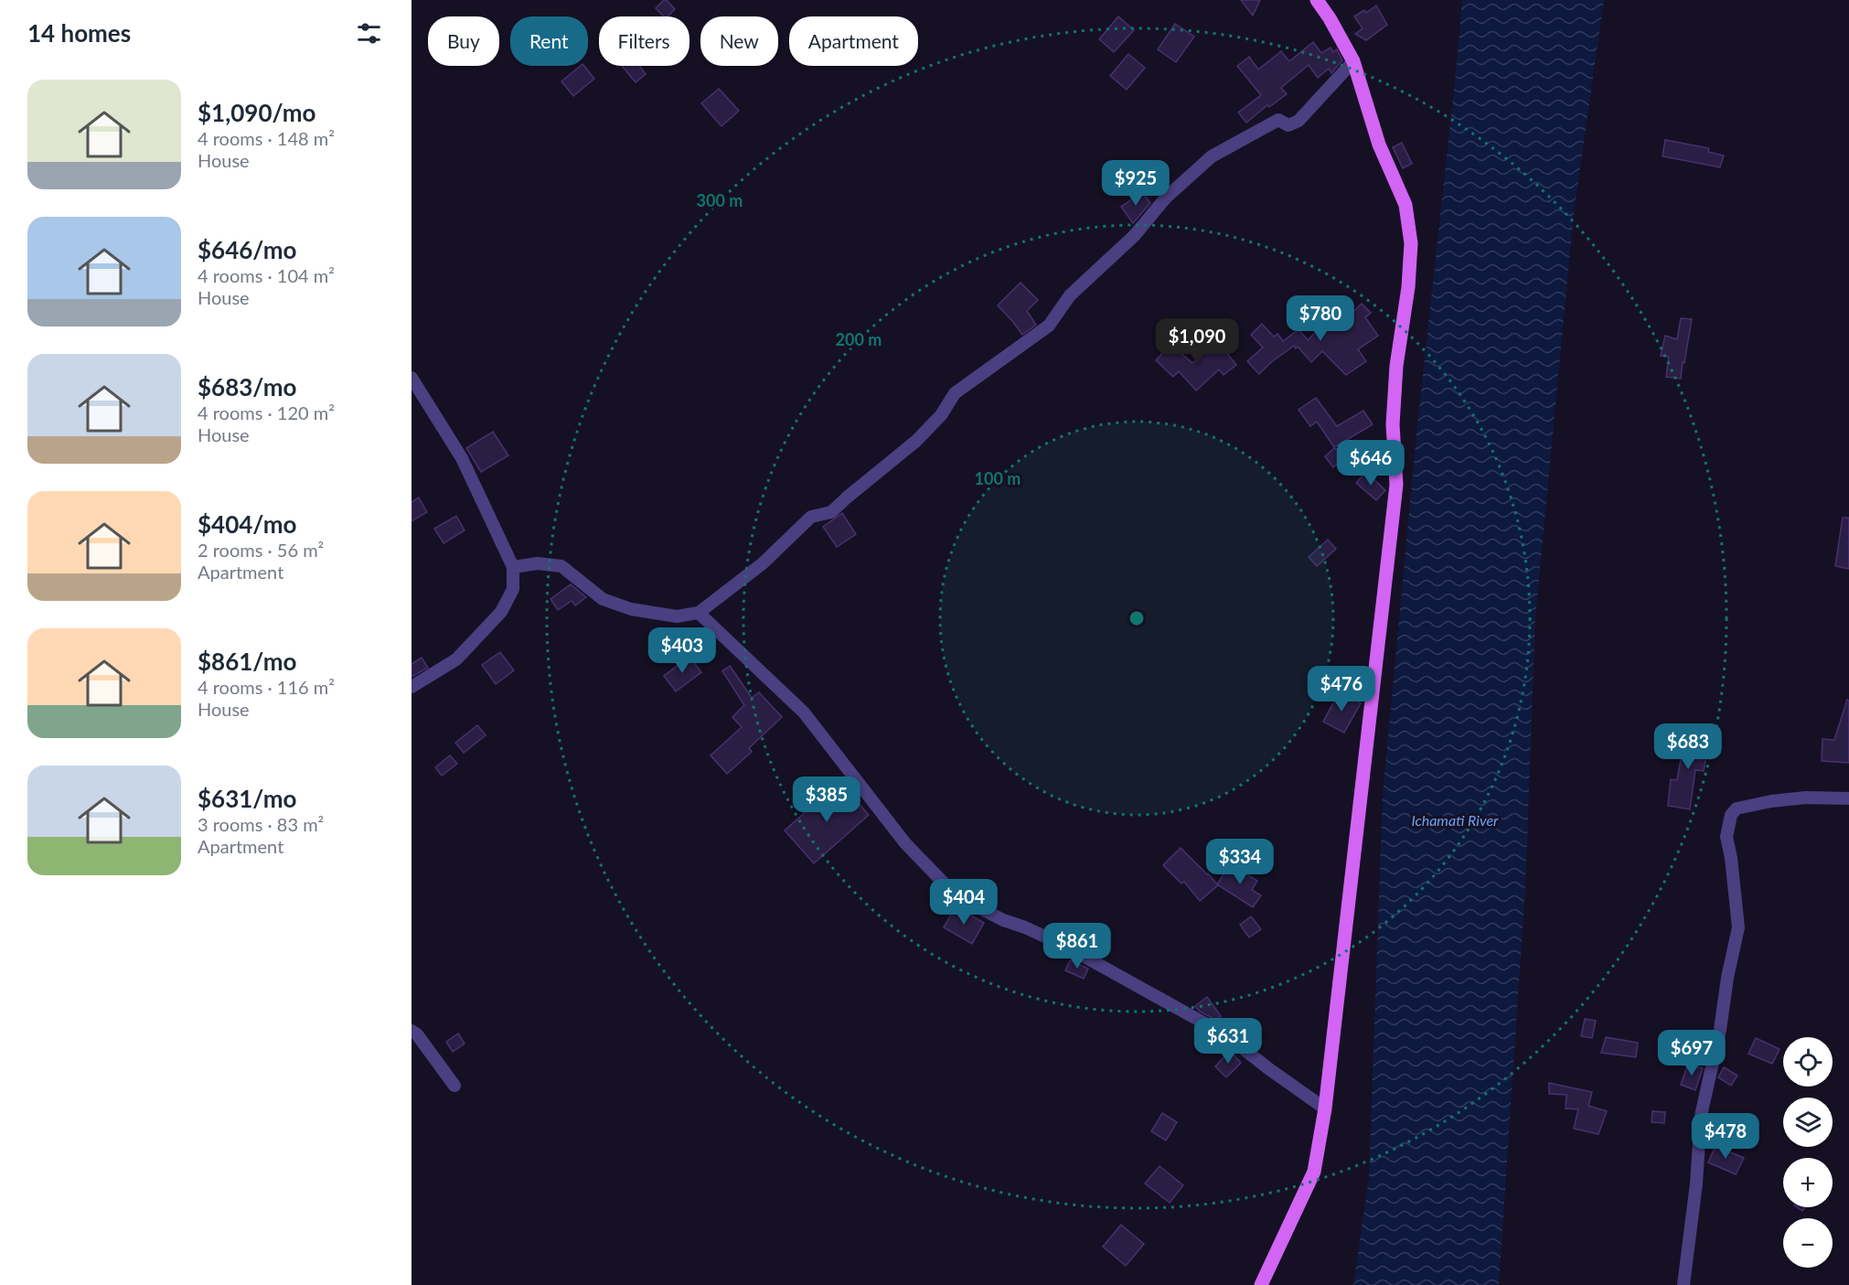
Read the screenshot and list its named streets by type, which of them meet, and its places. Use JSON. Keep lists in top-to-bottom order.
{
  "water": ["Ichamati River"],
  "page": {
    "heading": "14 homes",
    "chip": [
      "Buy",
      "Rent",
      "Filters",
      "New",
      "Apartment"
    ],
    "list": [
      {
        "name": "$1,090/mo",
        "note": "4 rooms · 148 m² · House"
      },
      {
        "name": "$646/mo",
        "note": "4 rooms · 104 m² · House"
      },
      {
        "name": "$683/mo",
        "note": "4 rooms · 120 m² · House"
      },
      {
        "name": "$404/mo",
        "note": "2 rooms · 56 m² · Apartment"
      },
      {
        "name": "$861/mo",
        "note": "4 rooms · 116 m² · House"
      },
      {
        "name": "$631/mo",
        "note": "3 rooms · 83 m² · Apartment"
      }
    ],
    "price": [
      "$925",
      "$780",
      "$1,090",
      "$646",
      "$403",
      "$476",
      "$683",
      "$385",
      "$334",
      "$404",
      "$861",
      "$631",
      "$697",
      "$478"
    ],
    "map_buttons": ["+", "−"]
  },
  "rings": ["300 m", "200 m", "100 m"]
}
